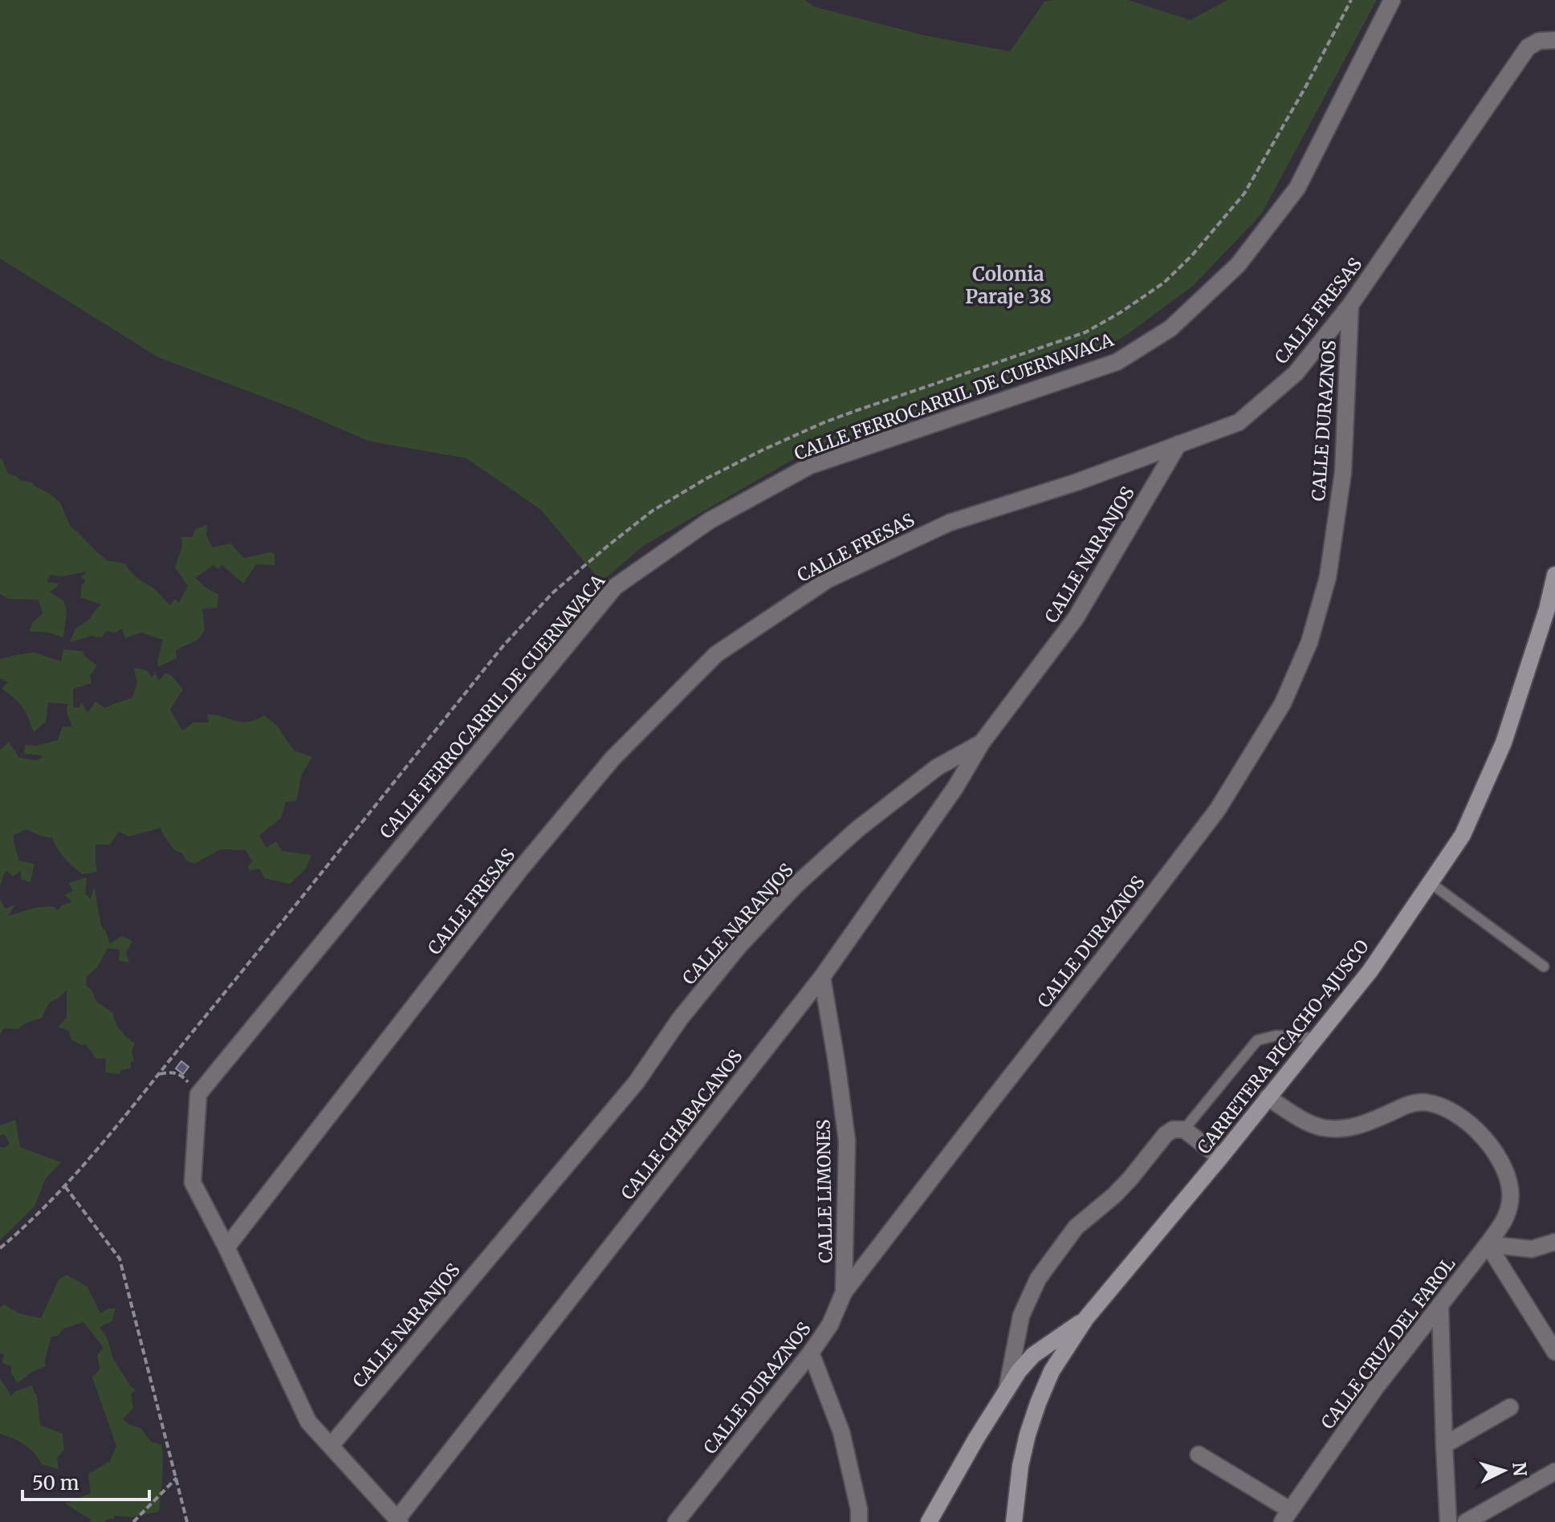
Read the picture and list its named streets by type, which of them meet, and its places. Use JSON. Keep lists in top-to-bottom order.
{
  "streets": {
    "main road": ["CARRETERA PICACHO-AJUSCO"],
    "street": [
      "CALLE FRESAS",
      "CALLE FERROCARRIL DE CUERNAVACA",
      "CALLE DURAZNOS",
      "CALLE NARANJOS",
      "CALLE CHABACANOS",
      "CALLE LIMONES",
      "CALLE CRUZ DEL FAROL"
    ]
  },
  "crossings": [
    ["CALLE FRESAS", "CALLE DURAZNOS"],
    ["CALLE FRESAS", "CALLE NARANJOS"],
    ["CALLE DURAZNOS", "CALLE LIMONES"],
    ["CALLE NARANJOS", "CALLE CHABACANOS"],
    ["CARRETERA PICACHO-AJUSCO", "CALLE CRUZ DEL FAROL"],
    ["CALLE CHABACANOS", "CALLE LIMONES"]
  ],
  "districts": ["Colonia Paraje 38"],
  "scale_bar": "50 m",
  "north": "right"
}
